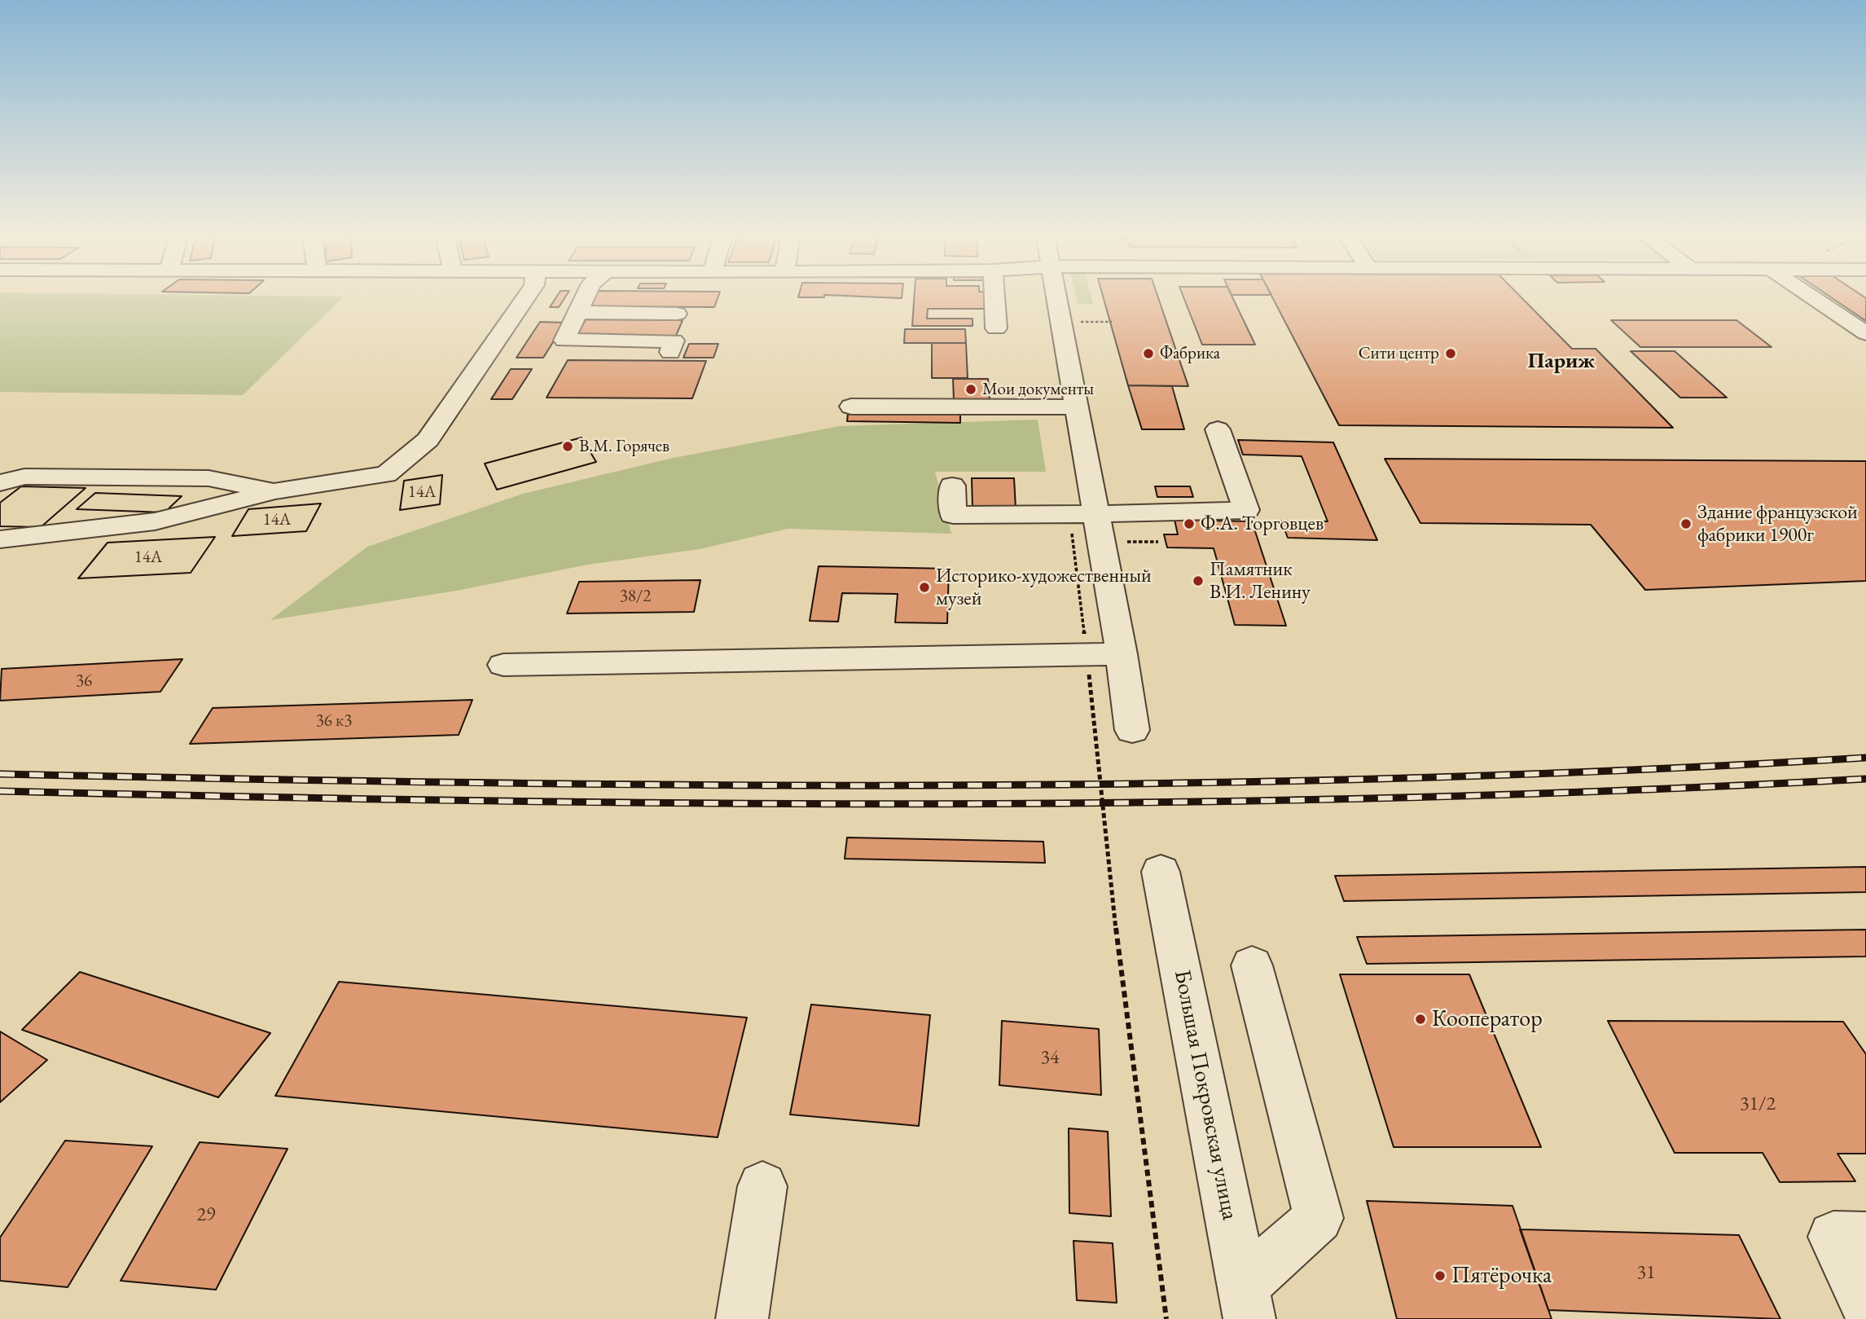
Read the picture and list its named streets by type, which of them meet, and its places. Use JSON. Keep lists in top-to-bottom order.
{
  "streets": {
    "street": ["Большая Покровская улица"]
  },
  "districts": ["Париж"],
  "places": [
    "Фабрика",
    "Сити центр",
    "Мои документы",
    "В.М. Горячев",
    "Ф.А. Торговцев",
    "Здание французской фабрики 1900г",
    "Памятник В.И. Ленину",
    "Историко-художественный музей",
    "Кооператор",
    "Пятёрочка"
  ],
  "house_numbers": [
    "14А",
    "14А",
    "14А",
    "38/2",
    "36",
    "36 к3",
    "34",
    "31/2",
    "29",
    "31"
  ]
}
